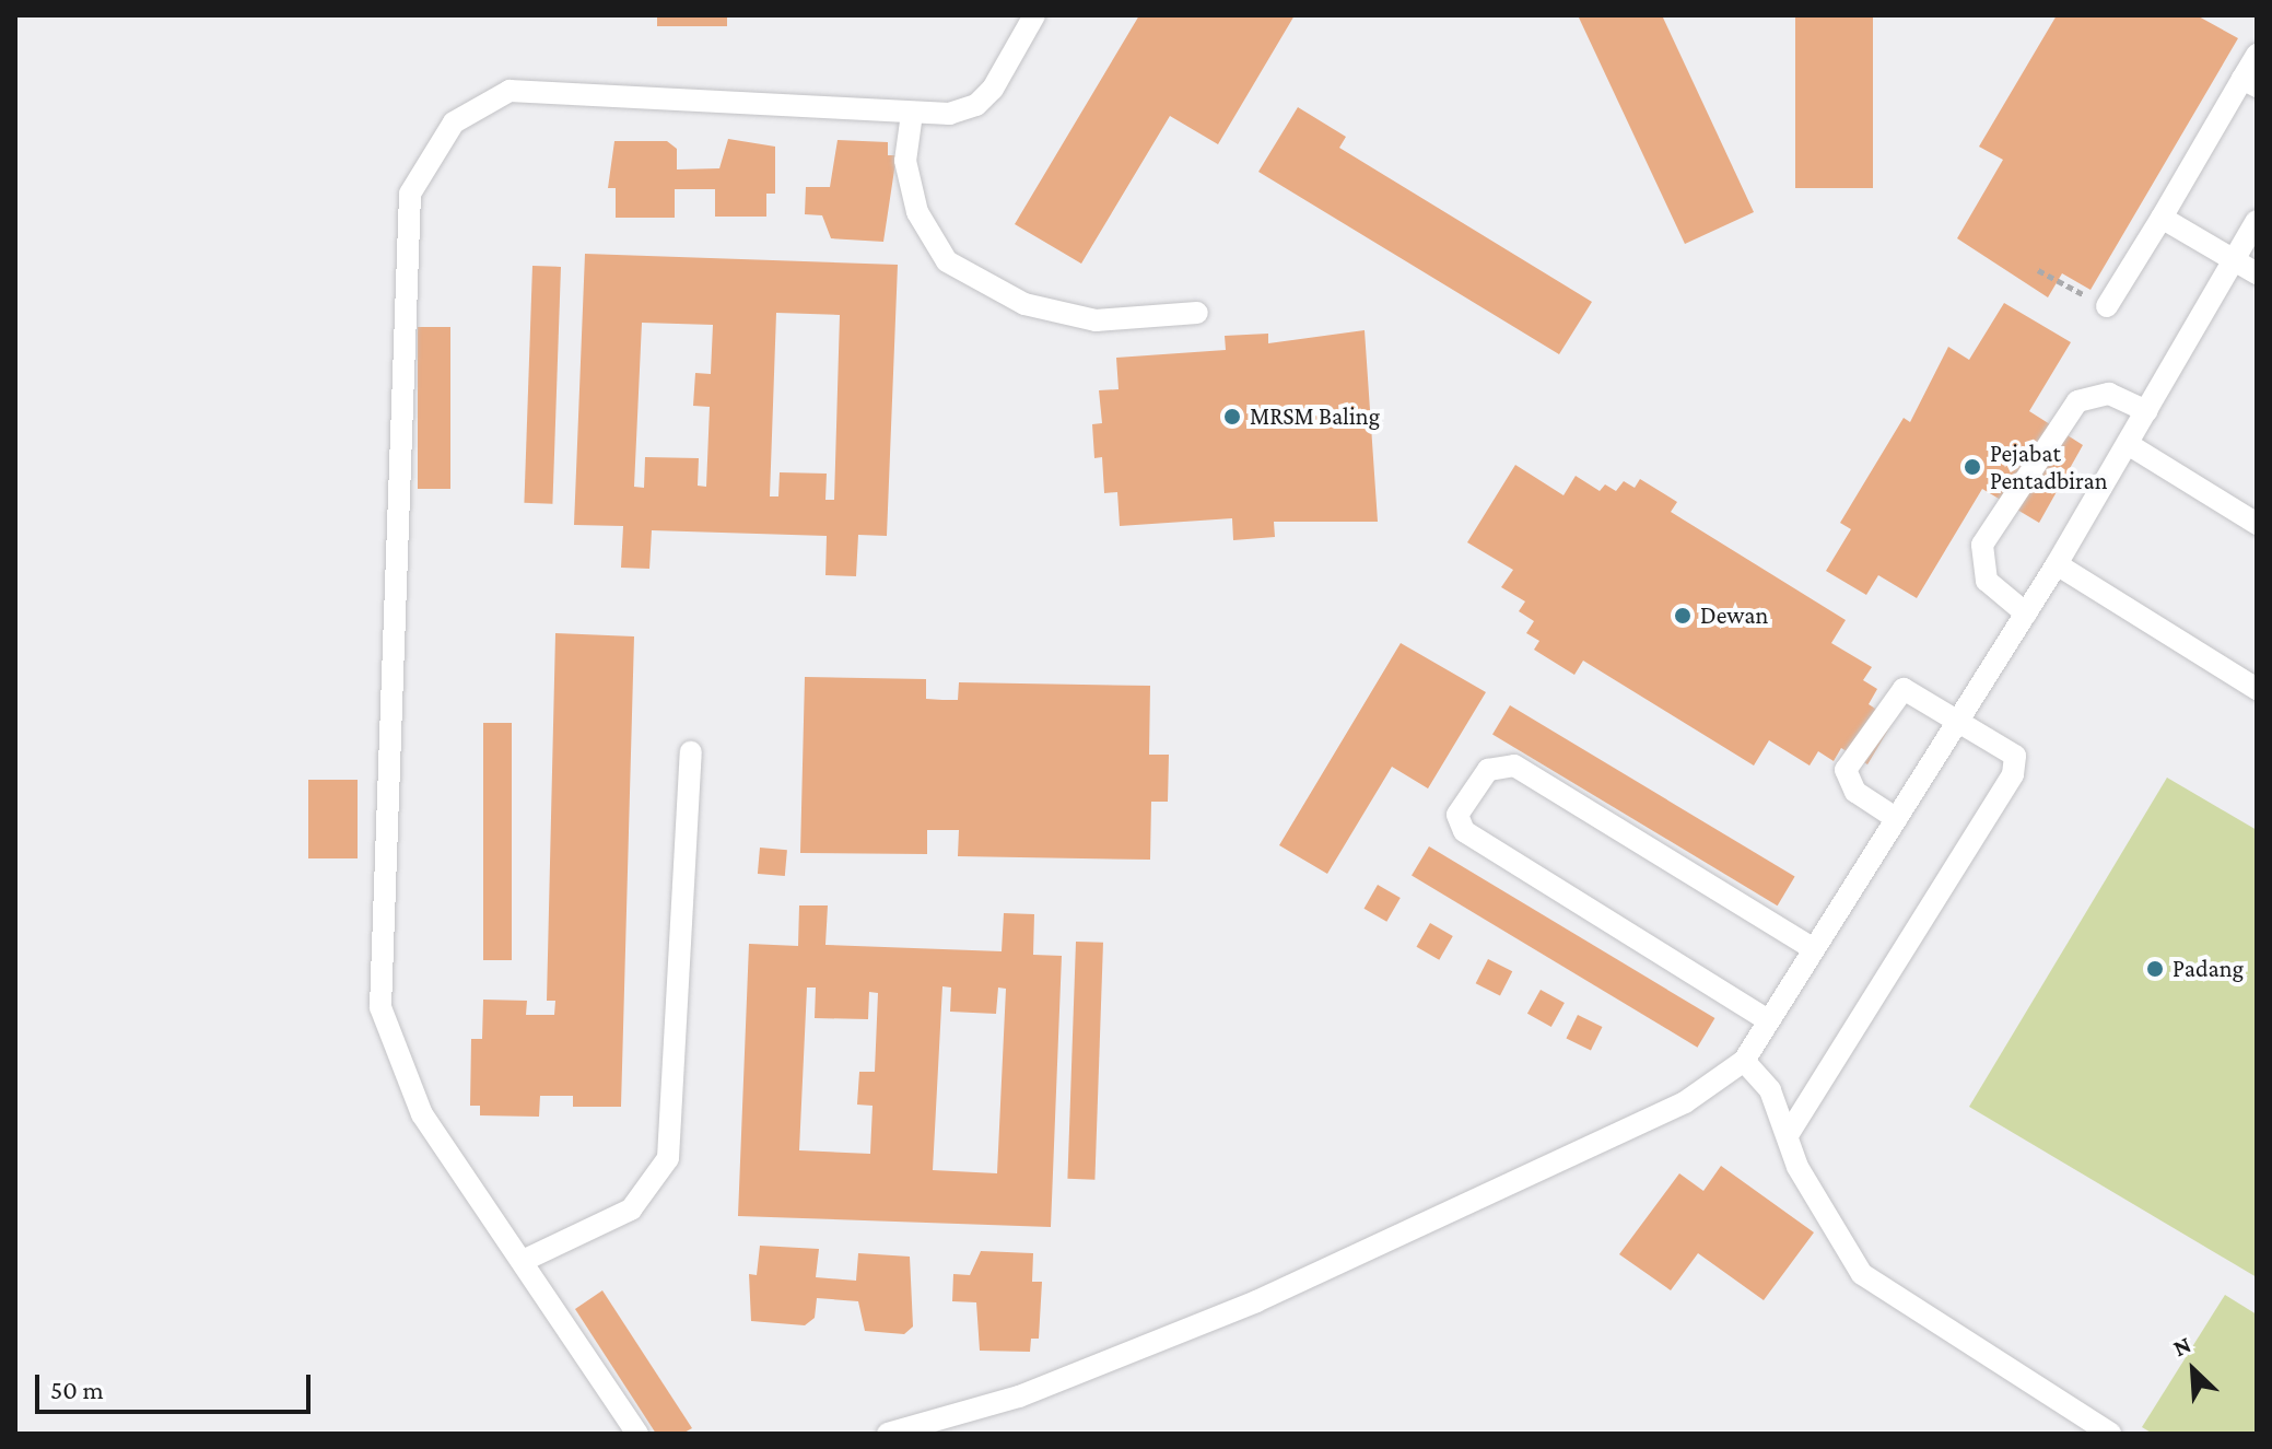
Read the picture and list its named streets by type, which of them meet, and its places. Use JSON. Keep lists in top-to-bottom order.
{
  "places": [
    "MRSM Baling",
    "Pejabat Pentadbiran",
    "Dewan",
    "Padang"
  ],
  "scale_bar": "50 m",
  "north": "top left"
}
